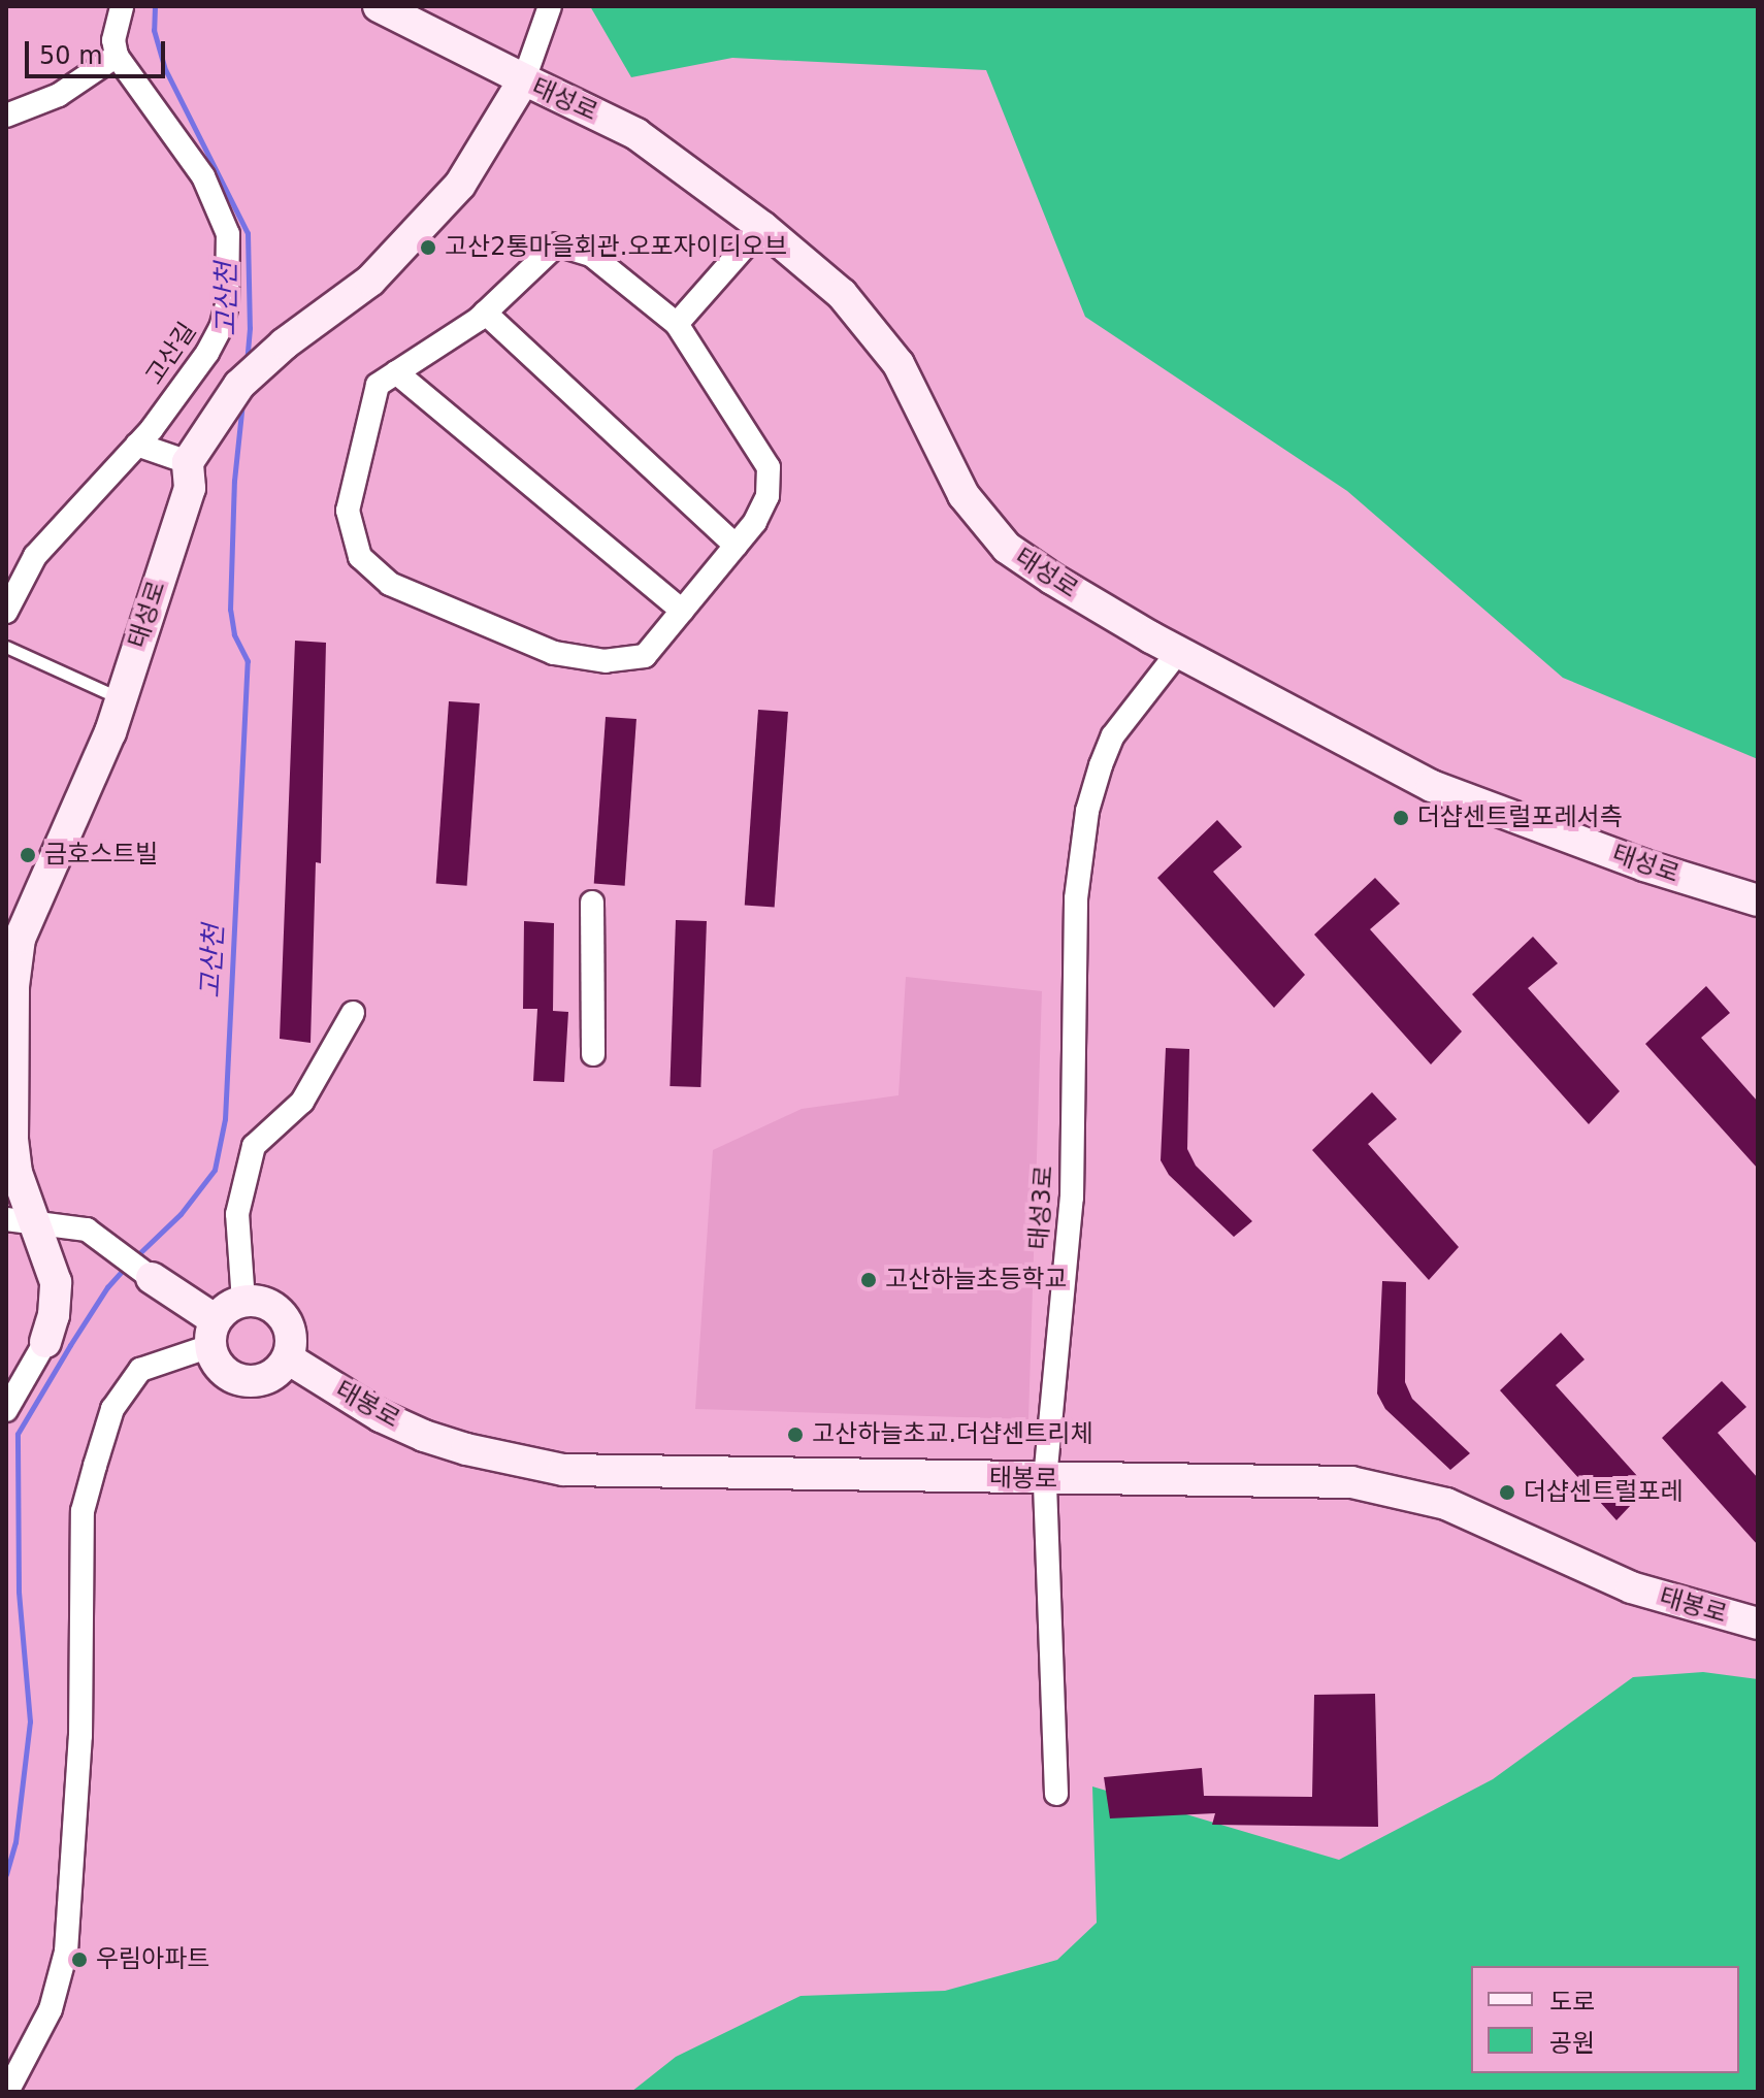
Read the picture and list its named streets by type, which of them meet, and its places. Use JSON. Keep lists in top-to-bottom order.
{
  "streets": {
    "street": [
      "태성로",
      "고산길",
      "태성3로",
      "태봉로"
    ]
  },
  "crossings": [
    ["태성로", "태성3로"],
    ["태성3로", "태봉로"]
  ],
  "water": ["고산천"],
  "places": [
    "고산2통마을회관.오포자이디오브",
    "더샵센트럴포레서측",
    "금호스트빌",
    "고산하늘초등학교",
    "고산하늘초교.더샵센트리체",
    "더샵센트럴포레",
    "우림아파트"
  ],
  "legend": ["도로", "공원"],
  "scale_bar": "50 m"
}
